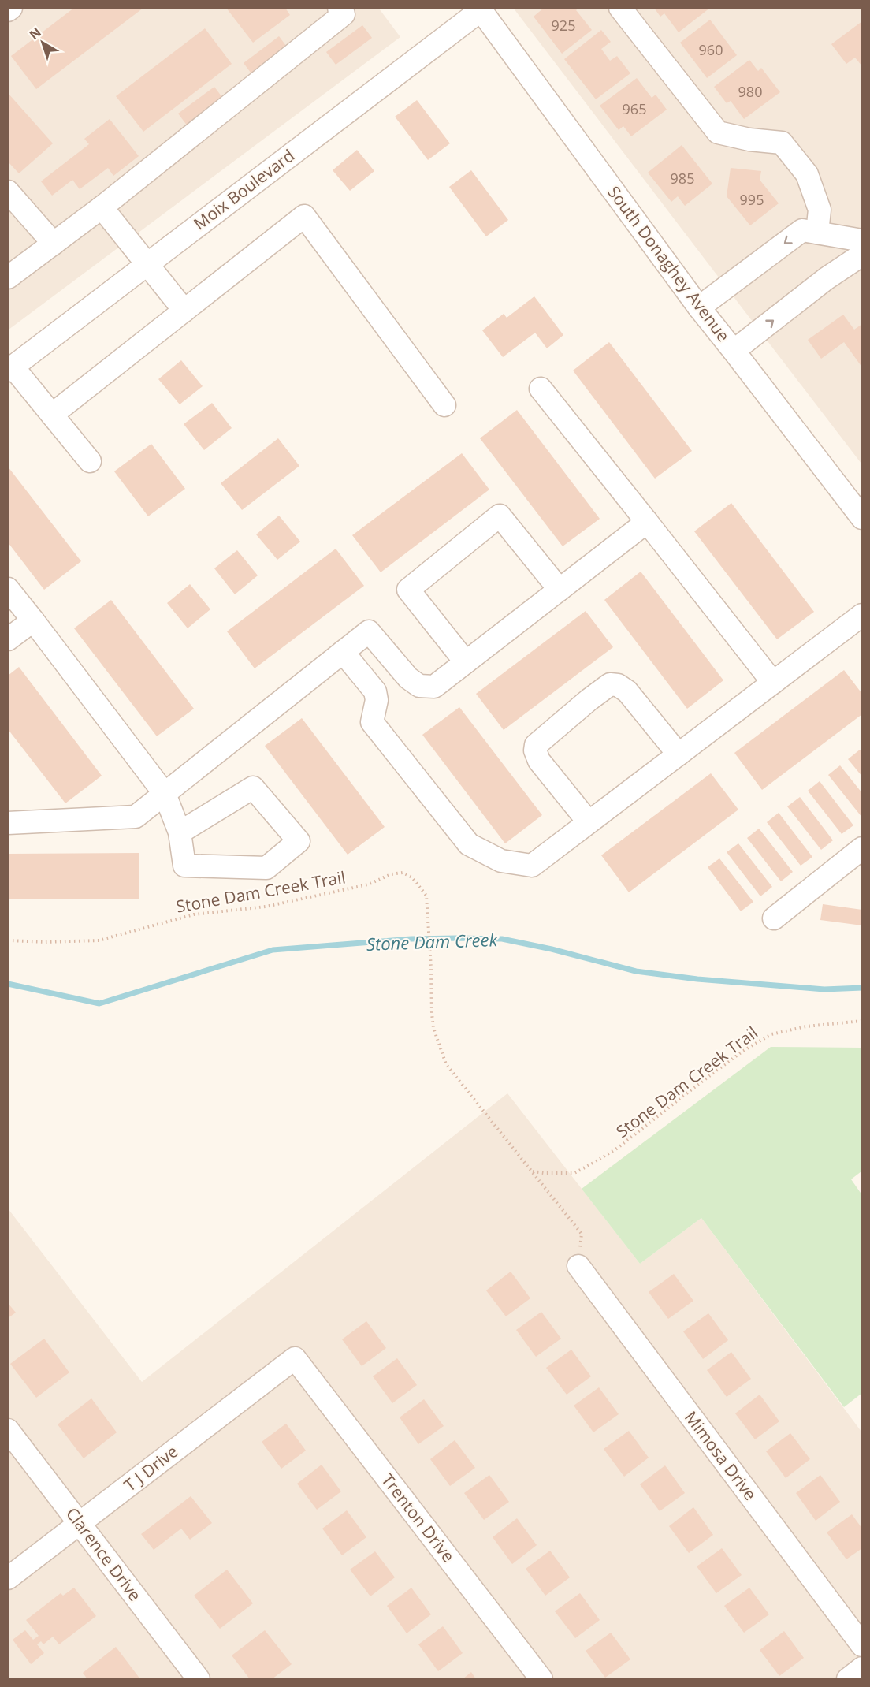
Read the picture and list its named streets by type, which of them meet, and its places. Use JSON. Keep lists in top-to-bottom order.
{
  "streets": {
    "street": [
      "Moix Boulevard",
      "South Donaghey Avenue",
      "Mimosa Drive",
      "T J Drive",
      "Trenton Drive",
      "Clarence Drive"
    ],
    "path": ["Stone Dam Creek Trail"]
  },
  "crossings": [
    ["Moix Boulevard", "South Donaghey Avenue"],
    ["Stone Dam Creek Trail", "Mimosa Drive"],
    ["T J Drive", "Trenton Drive"],
    ["T J Drive", "Clarence Drive"]
  ],
  "water": ["Stone Dam Creek"],
  "house_numbers": [
    "925",
    "960",
    "980",
    "965",
    "985",
    "995"
  ],
  "north": "top left"
}
